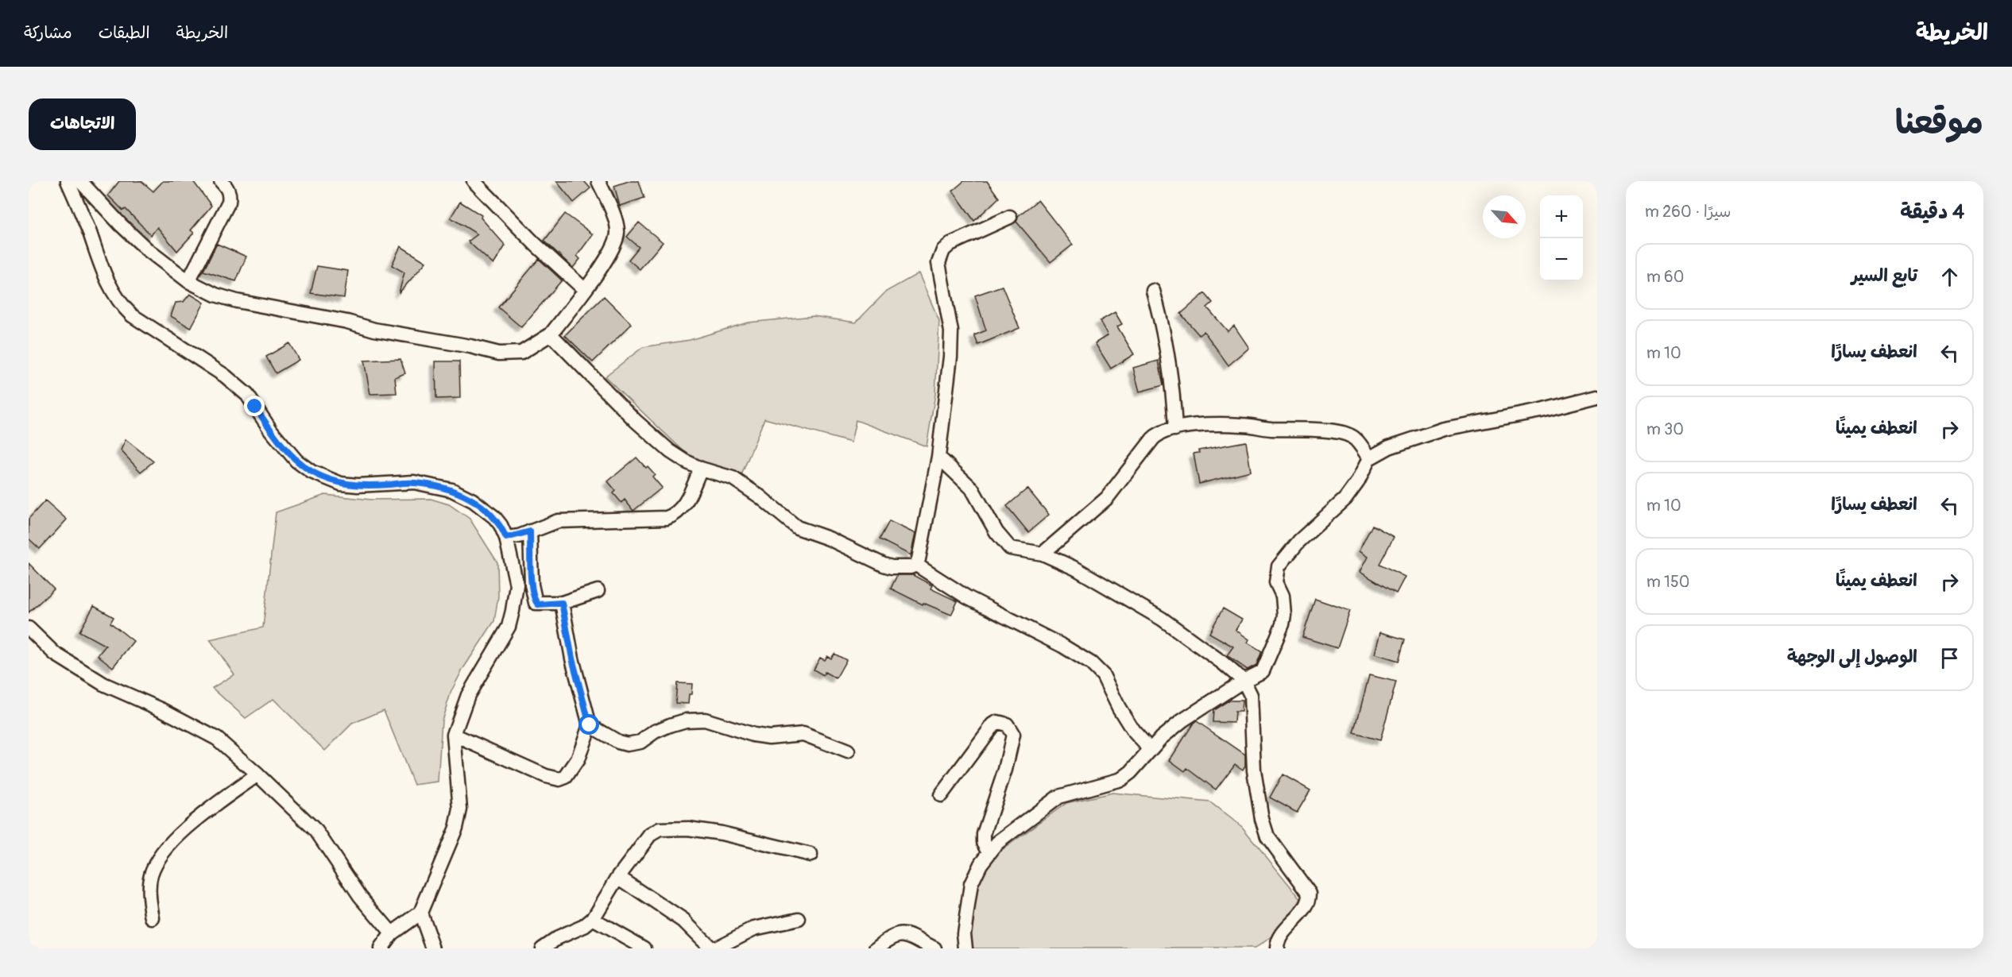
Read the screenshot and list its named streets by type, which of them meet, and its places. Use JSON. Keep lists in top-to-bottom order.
{
  "north": "bottom right",
  "page": {
    "header": "الخريطة",
    "nav": ["الخريطة", "الطبقات", "مشاركة"],
    "title": "موقعنا",
    "buttons": "الاتجاهات",
    "heading": ["4 دقيقة", "سيرًا · 260 m"],
    "map_buttons": ["+", "−"],
    "list": [
      ["تابع السير", "60 m"],
      ["انعطف يسارًا", "10 m"],
      ["انعطف يمينًا", "30 m"],
      ["انعطف يسارًا", "10 m"],
      ["انعطف يمينًا", "150 m"],
      "الوصول إلى الوجهة"
    ]
  }
}
